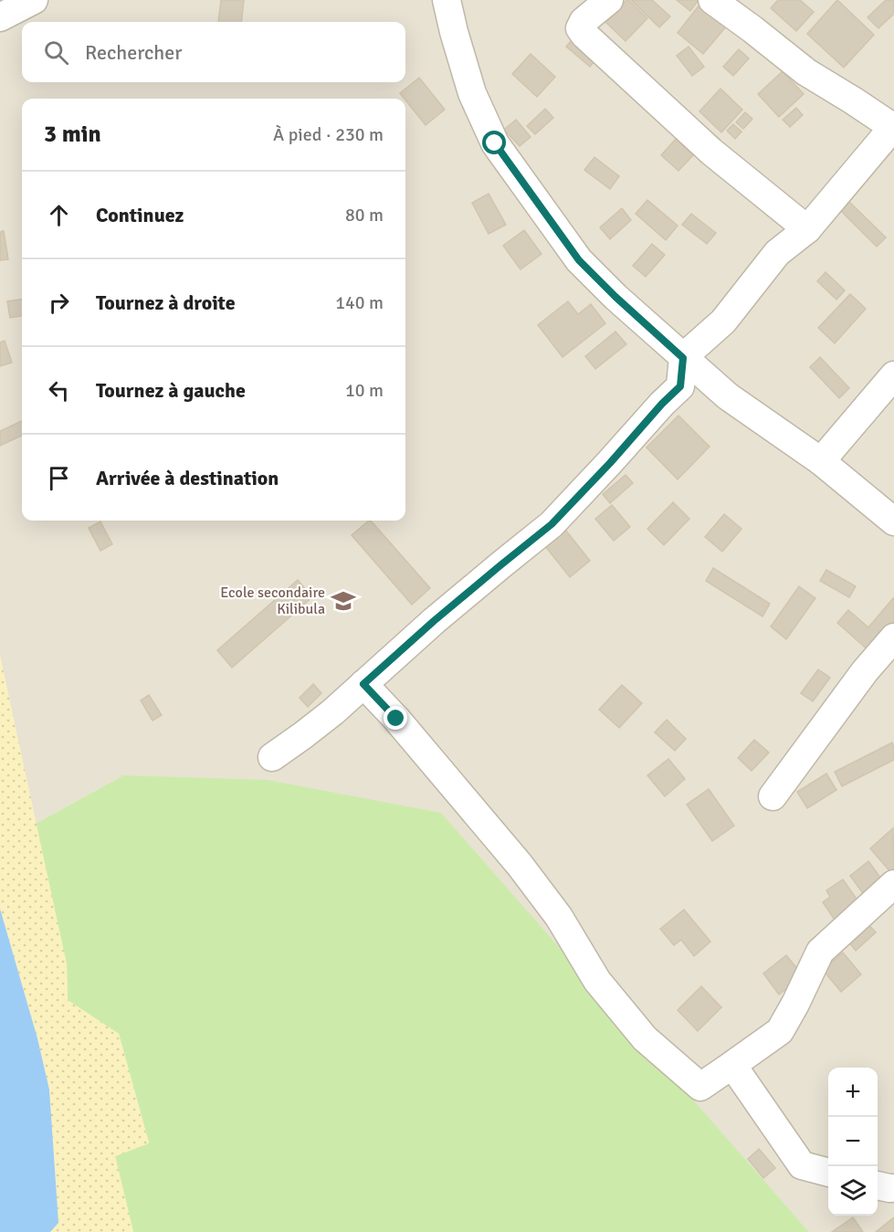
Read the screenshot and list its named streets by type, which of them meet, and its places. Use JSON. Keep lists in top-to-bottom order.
{
  "places": {
    "school or university": ["Ecole secondaire Kilibula"]
  },
  "page": {
    "search": "Rechercher",
    "heading": ["3 min", "À pied · 230 m"],
    "list": [
      ["Continuez", "80 m"],
      ["Tournez à droite", "140 m"],
      ["Tournez à gauche", "10 m"],
      "Arrivée à destination"
    ],
    "map_buttons": ["+", "−"]
  }
}
